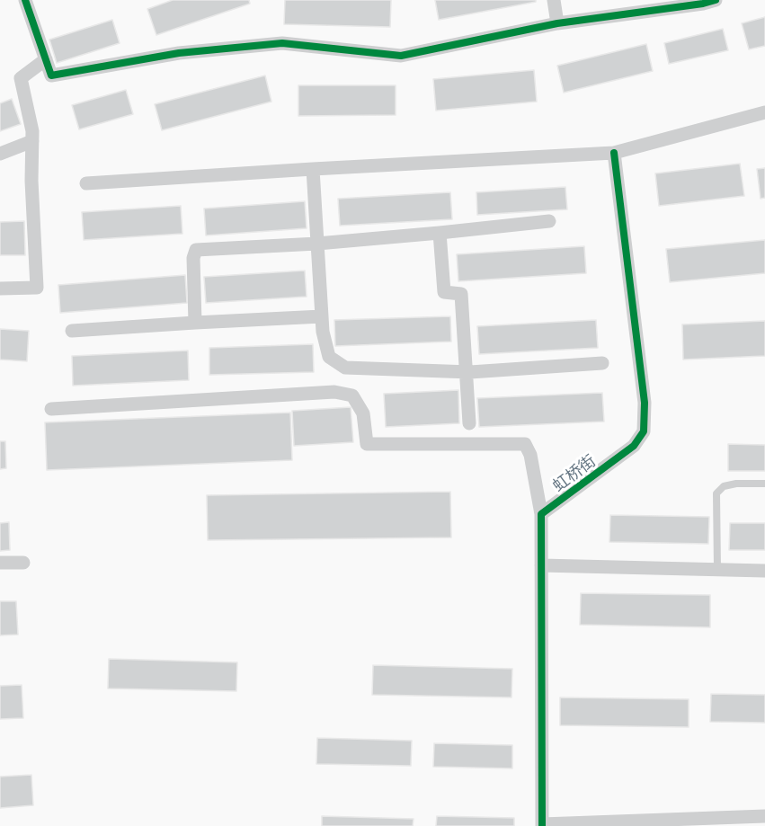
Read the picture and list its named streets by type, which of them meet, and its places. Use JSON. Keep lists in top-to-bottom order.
{
  "streets": {
    "street": ["虹桥街"]
  }
}
